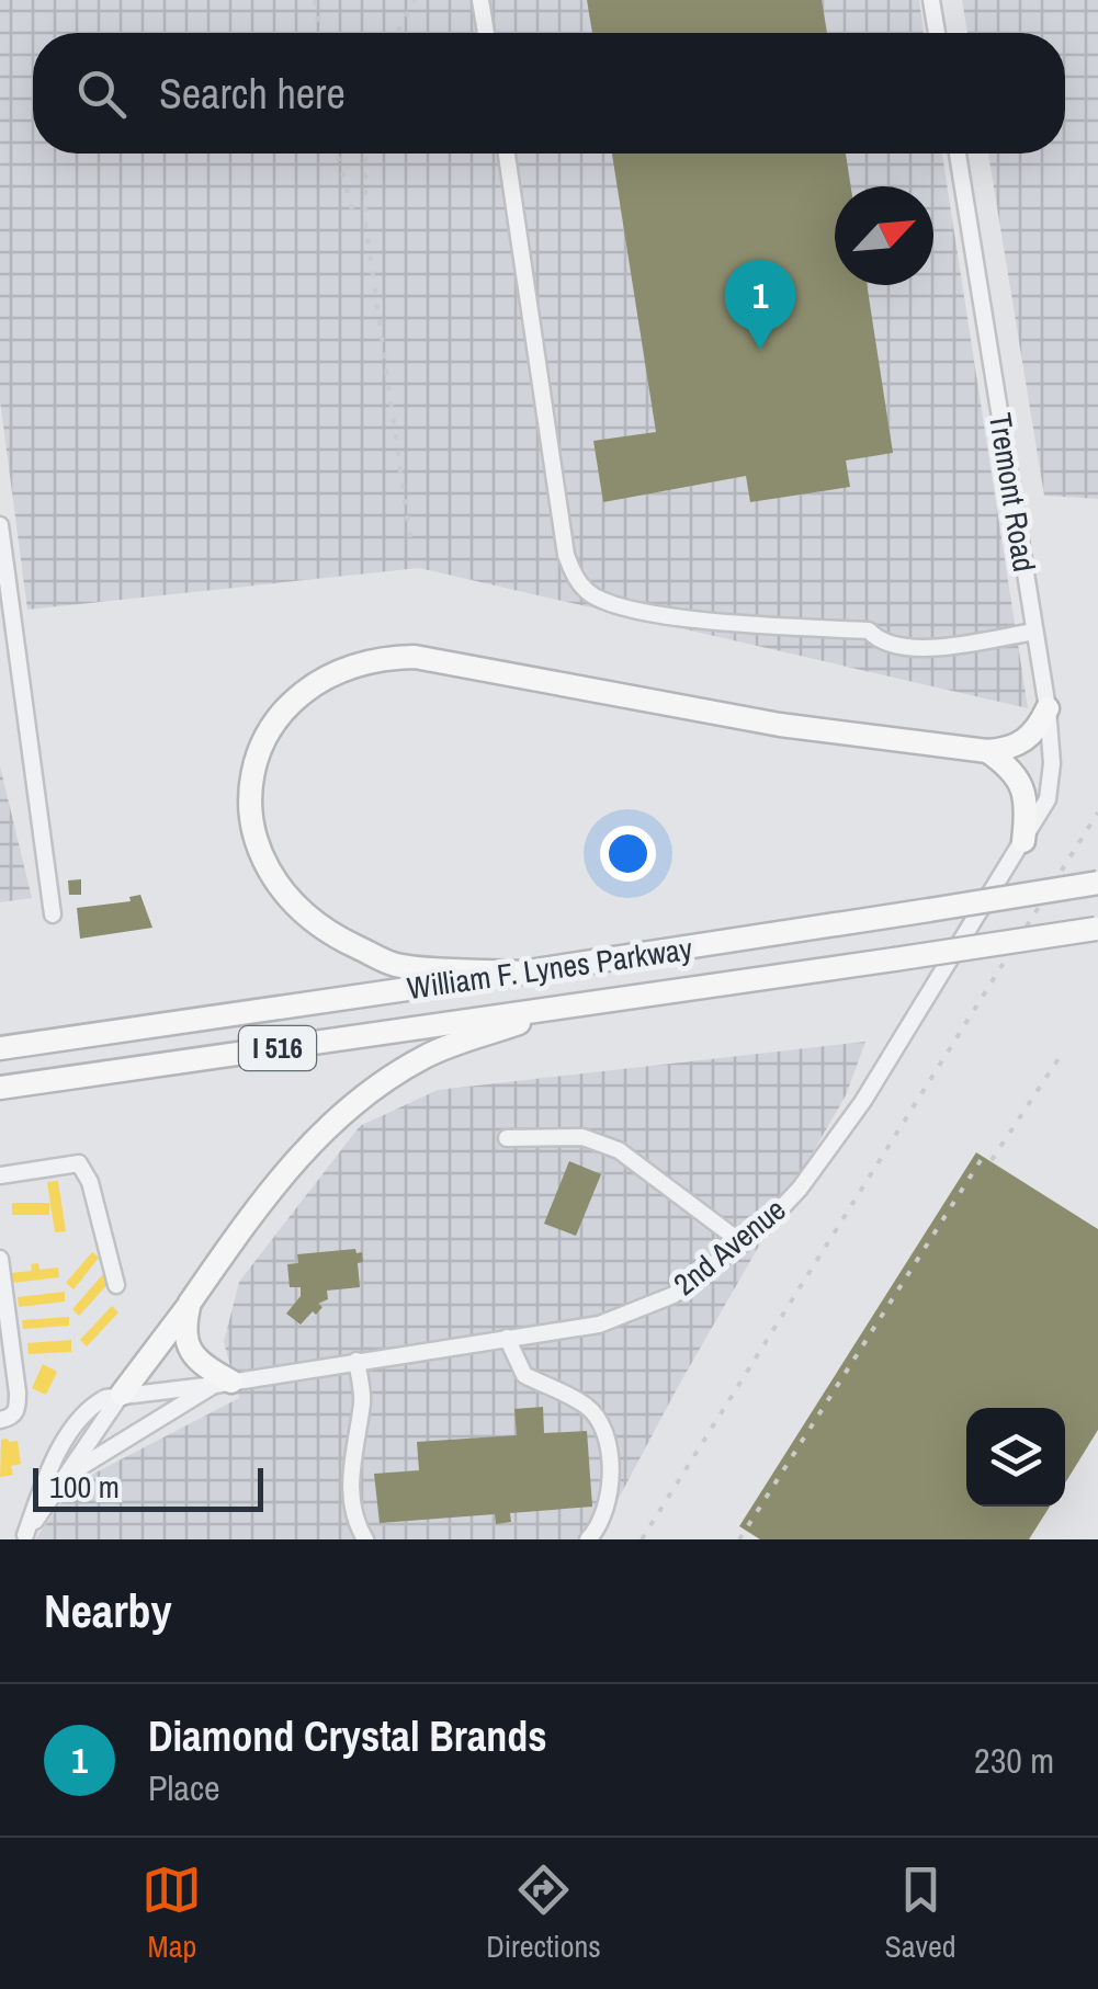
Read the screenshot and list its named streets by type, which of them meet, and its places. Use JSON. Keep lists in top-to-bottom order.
{
  "streets": {
    "highway": ["William F. Lynes Parkway", "I 516"],
    "street": ["Tremont Road", "2nd Avenue"]
  },
  "crossings": [
    ["Tremont Road", "2nd Avenue"]
  ],
  "scale_bar": "100 m",
  "north": "top right",
  "page": {
    "search": "Search here",
    "pins": "1",
    "scale": "100 m",
    "heading": "Nearby",
    "list": [
      {
        "mark": "1",
        "name": "Diamond Crystal Brands",
        "note": "Place",
        "value": "230 m"
      }
    ],
    "nav": ["Map", "Directions", "Saved"]
  }
}
